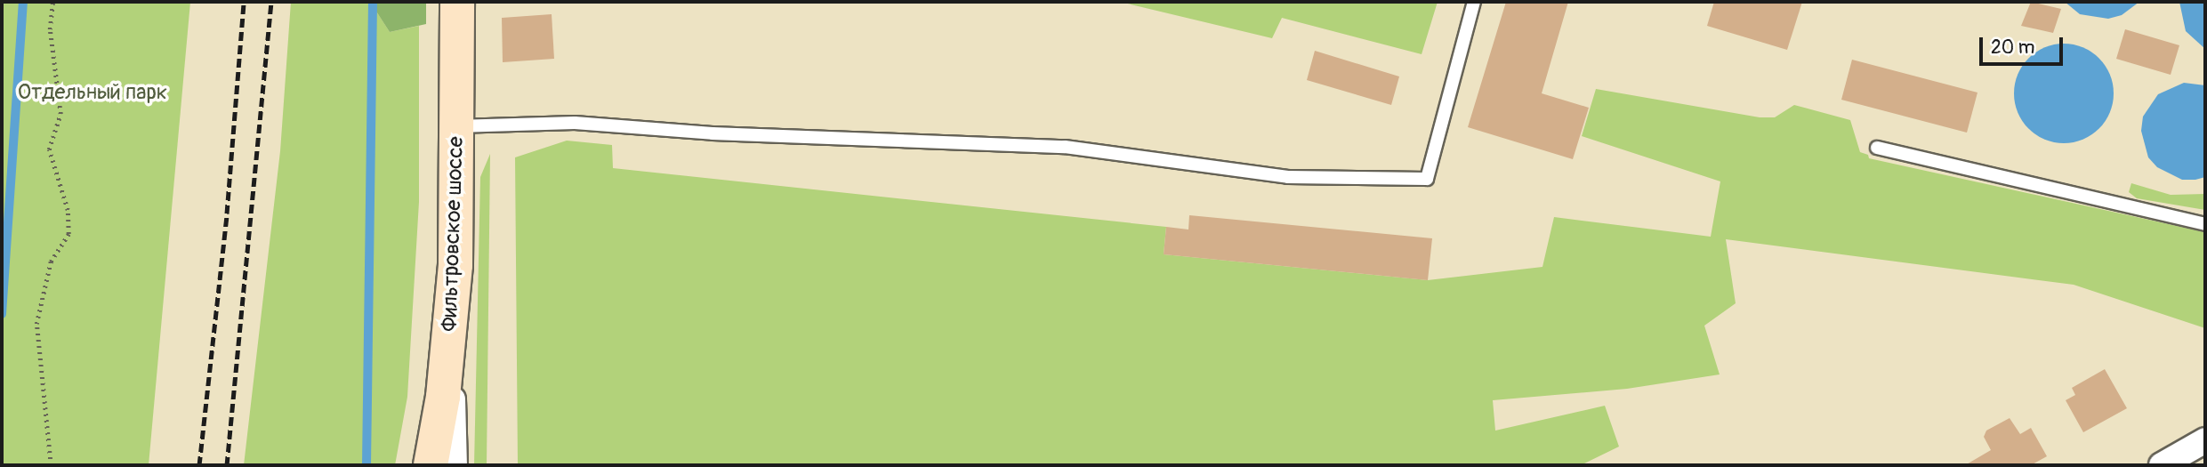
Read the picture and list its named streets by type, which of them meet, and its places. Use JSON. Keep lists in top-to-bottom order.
{
  "streets": {
    "main road": ["Фильтровское шоссе"]
  },
  "parks": ["Отдельный парк"],
  "scale_bar": "20 m"
}
